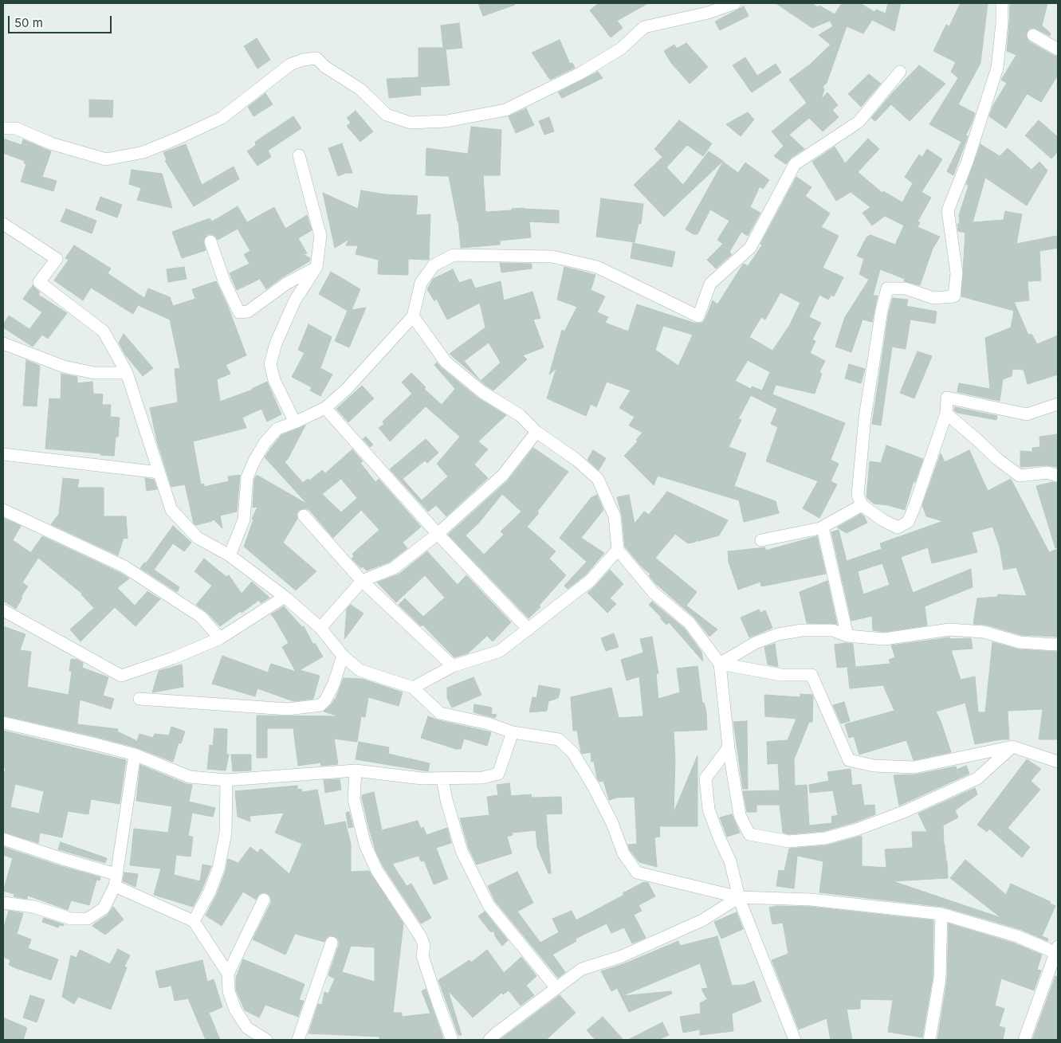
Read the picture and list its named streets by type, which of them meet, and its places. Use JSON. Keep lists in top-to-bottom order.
{
  "scale_bar": "50 m"
}
